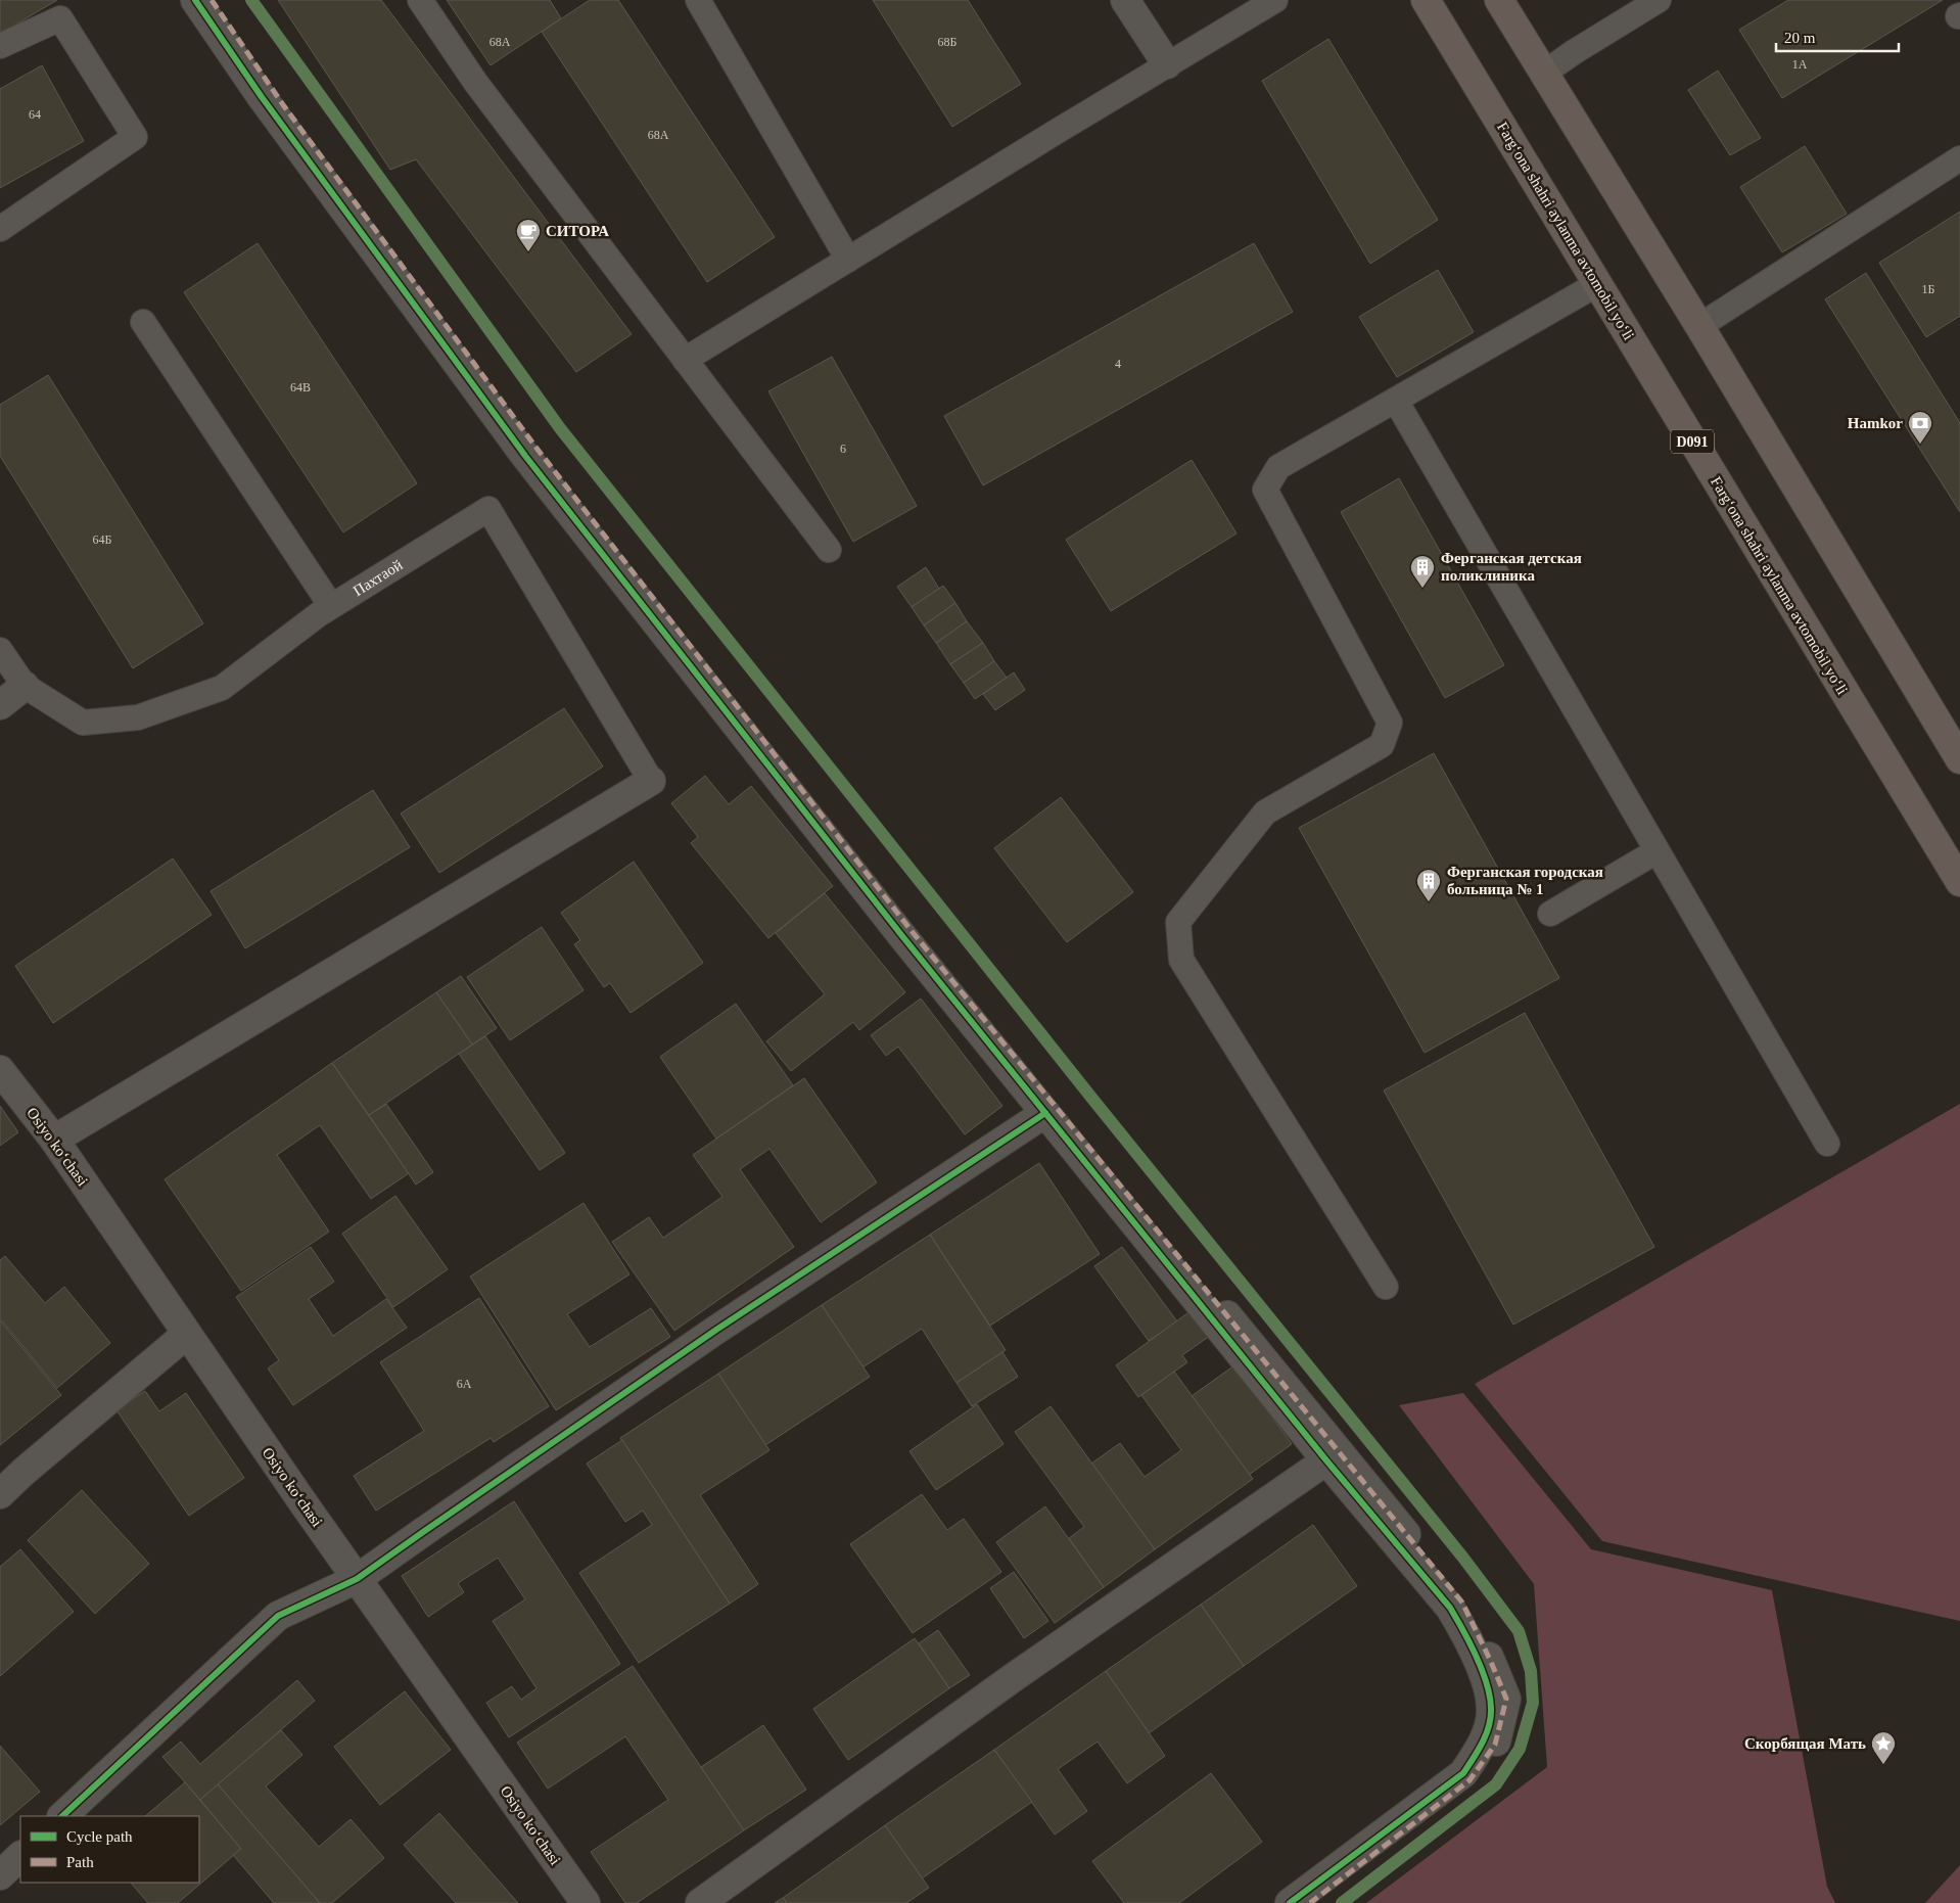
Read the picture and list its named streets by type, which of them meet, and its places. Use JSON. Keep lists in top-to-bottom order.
{
  "streets": {
    "highway": ["Fargʻona shahri aylanma avtomobil yoʻli", "D091"],
    "street": ["Osiyo koʻchasi"],
    "lane": ["Пахтаой"]
  },
  "places": {
    "cafe": ["СИТОРА"],
    "bank": ["Hamkor"],
    "building": ["Ферганская детская поликлиника", "Ферганская городская больница № 1"],
    "place": ["Скорбящая Мать"]
  },
  "house_numbers": [
    "68А",
    "68Б",
    "1А",
    "64",
    "68А",
    "1Б",
    "4",
    "64В",
    "6",
    "64Б",
    "6А"
  ],
  "legend": ["Cycle path", "Path"],
  "scale_bar": "20 m"
}
